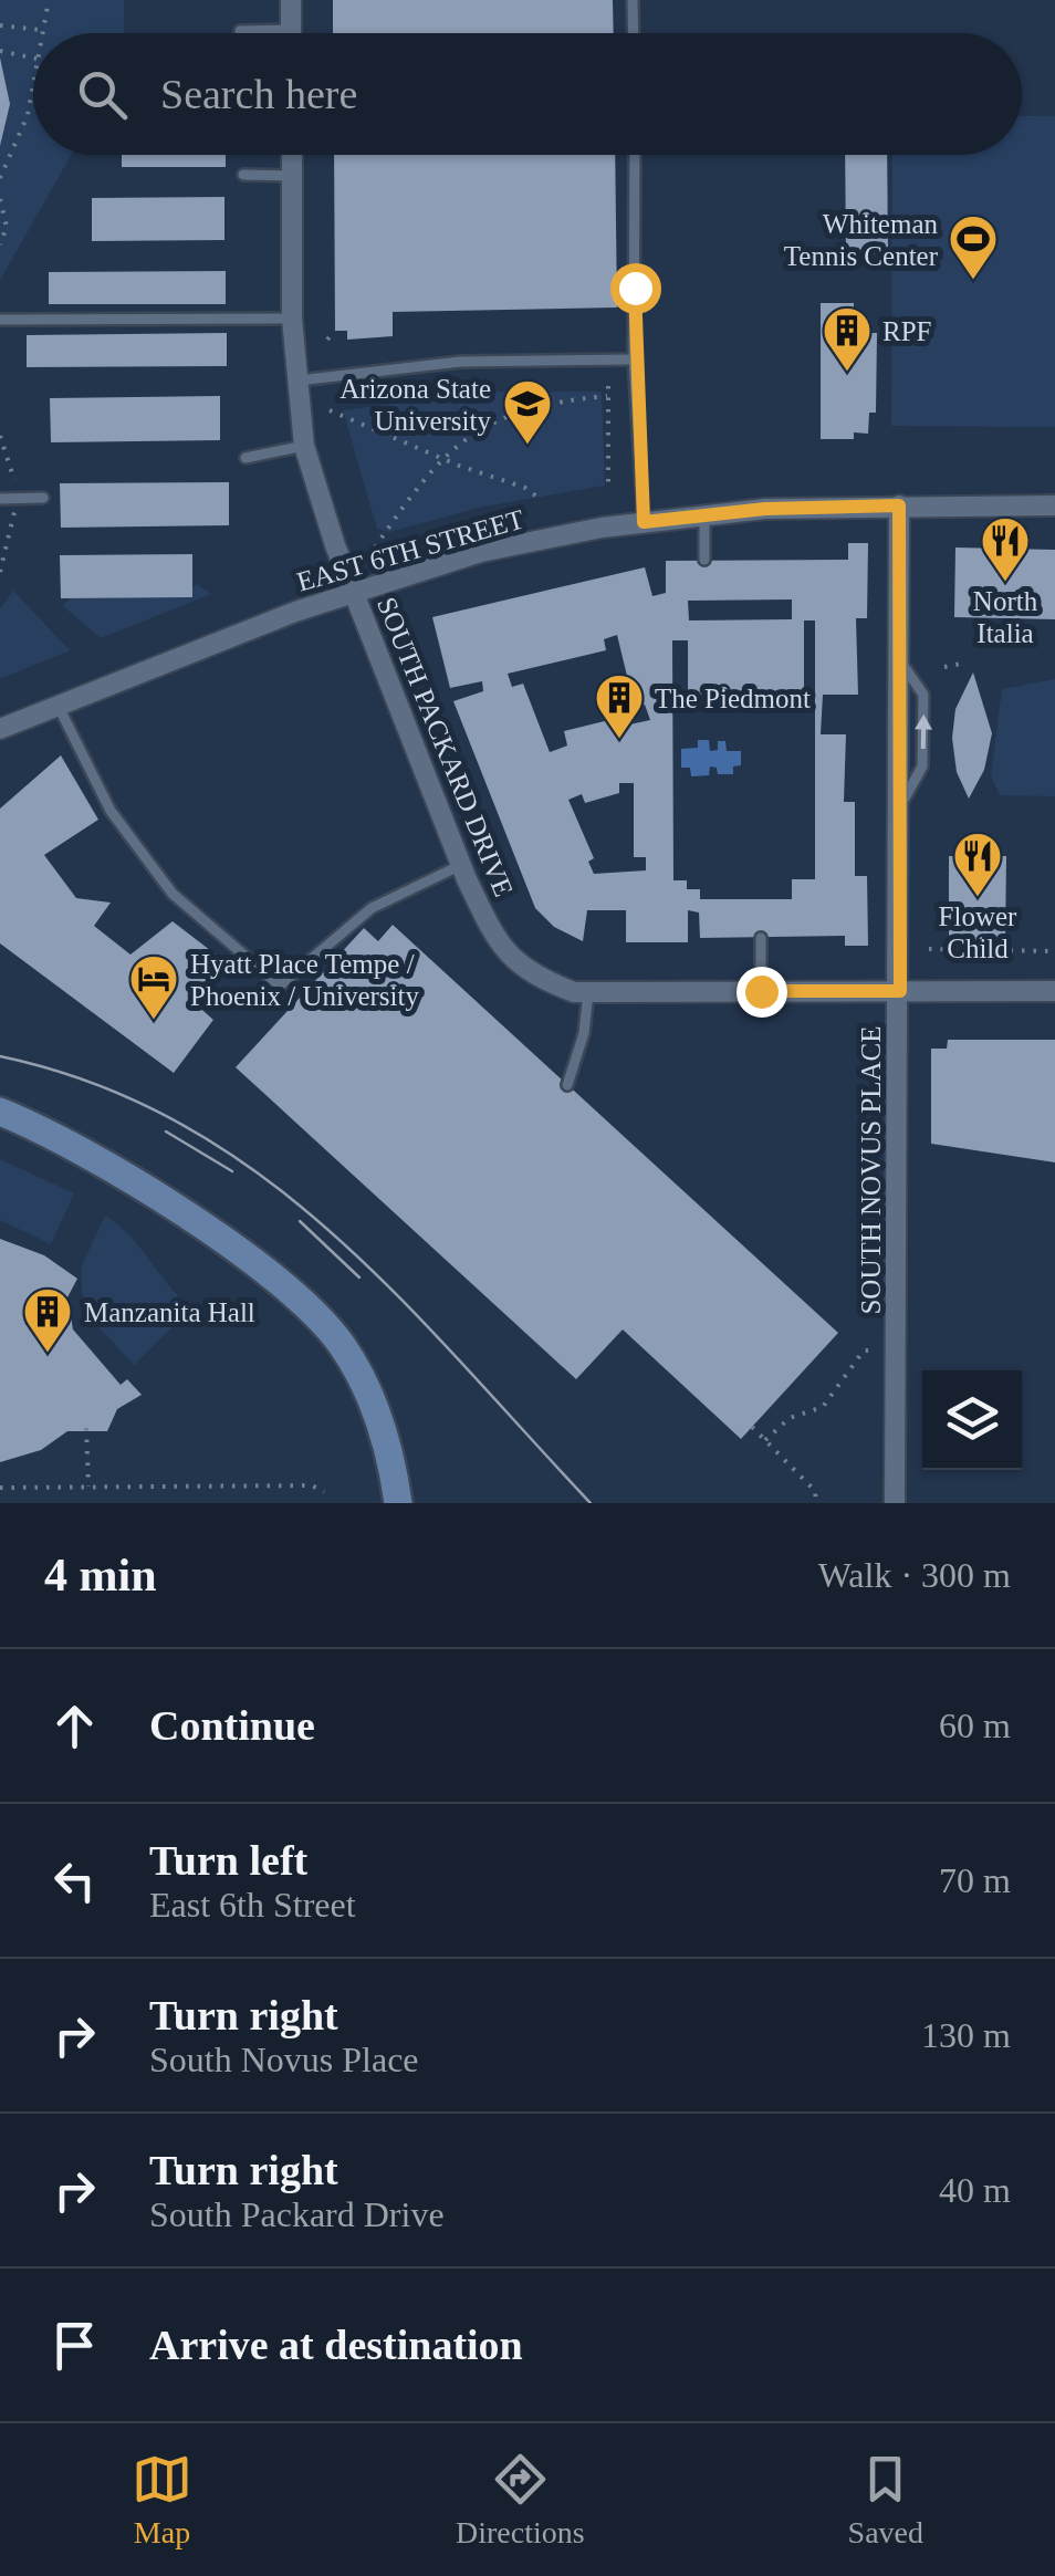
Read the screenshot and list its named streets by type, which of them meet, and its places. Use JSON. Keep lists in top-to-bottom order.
{
  "streets": {
    "street": ["EAST 6TH STREET", "SOUTH PACKARD DRIVE", "SOUTH NOVUS PLACE"]
  },
  "crossings": [
    ["EAST 6TH STREET", "SOUTH PACKARD DRIVE"],
    ["EAST 6TH STREET", "SOUTH NOVUS PLACE"],
    ["SOUTH PACKARD DRIVE", "SOUTH NOVUS PLACE"]
  ],
  "places": {
    "sports": ["Whiteman Tennis Center"],
    "building": ["RPF", "The Piedmont", "Manzanita Hall"],
    "school or university": ["Arizona State University"],
    "restaurant": ["North Italia", "Flower Child"],
    "hotel": ["Hyatt Place Tempe / Phoenix / University"]
  },
  "page": {
    "search": "Search here",
    "heading": ["4 min", "Walk · 300 m"],
    "list": [
      ["Continue", "60 m"],
      ["Turn left", "East 6th Street", "70 m"],
      ["Turn right", "South Novus Place", "130 m"],
      ["Turn right", "South Packard Drive", "40 m"],
      "Arrive at destination"
    ],
    "nav": ["Map", "Directions", "Saved"]
  }
}
